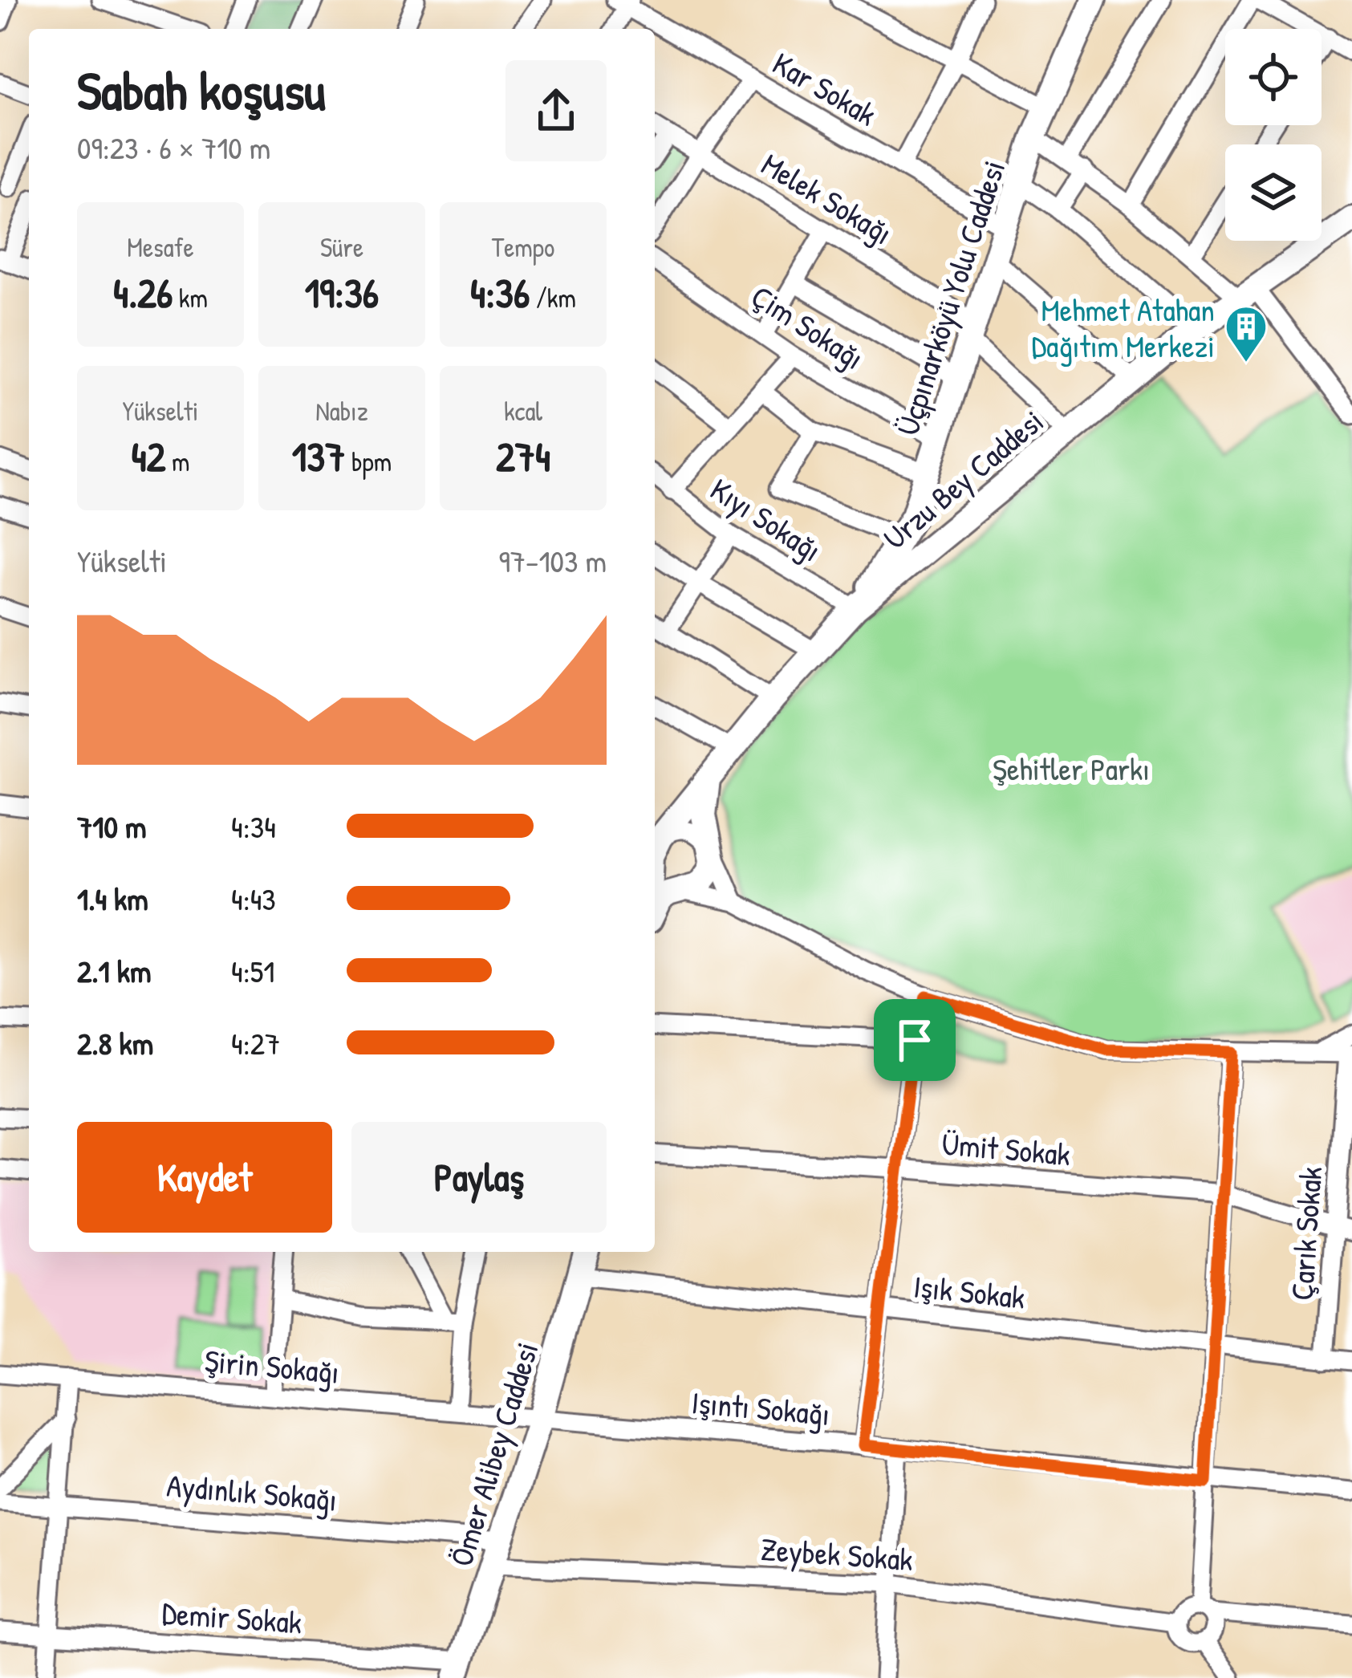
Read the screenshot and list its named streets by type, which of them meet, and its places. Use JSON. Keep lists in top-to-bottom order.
{
  "streets": {
    "main road": ["Üçpınarköyü Yolu Caddesi", "Urzu Bey Caddesi", "Ömer Alibey Caddesi"],
    "street": [
      "Kar Sokak",
      "Melek Sokağı",
      "Çim Sokağı",
      "Kıyı Sokağı",
      "Ümit Sokak",
      "Çarık Sokak",
      "Işık Sokak",
      "Şirin Sokağı",
      "Işıntı Sokağı",
      "Aydınlık Sokağı",
      "Zeybek Sokak",
      "Demir Sokak"
    ]
  },
  "crossings": [
    ["Kar Sokak", "Üçpınarköyü Yolu Caddesi"],
    ["Melek Sokağı", "Üçpınarköyü Yolu Caddesi"],
    ["Melek Sokağı", "Urzu Bey Caddesi"],
    ["Üçpınarköyü Yolu Caddesi", "Çim Sokağı"],
    ["Üçpınarköyü Yolu Caddesi", "Urzu Bey Caddesi"],
    ["Üçpınarköyü Yolu Caddesi", "Kıyı Sokağı"],
    ["Urzu Bey Caddesi", "Kıyı Sokağı"],
    ["Ümit Sokak", "Çarık Sokak"],
    ["Çarık Sokak", "Işık Sokak"],
    ["Işık Sokak", "Ömer Alibey Caddesi"],
    ["Şirin Sokağı", "Işıntı Sokağı"],
    ["Şirin Sokağı", "Ömer Alibey Caddesi"],
    ["Işıntı Sokağı", "Ömer Alibey Caddesi"],
    ["Ömer Alibey Caddesi", "Aydınlık Sokağı"],
    ["Ömer Alibey Caddesi", "Zeybek Sokak"],
    ["Ömer Alibey Caddesi", "Demir Sokak"]
  ],
  "parks": ["Şehitler Parkı"],
  "places": {
    "building": ["Mehmet Atahan Dağıtım Merkezi"]
  },
  "page": {
    "heading": ["Sabah koşusu", "09:23 · 6 × 710 m"],
    "stats": [
      ["Mesafe", "4.26 km"],
      ["Süre", "19:36"],
      ["Tempo", "4:36 /km"],
      ["Yükselti", "42 m"],
      ["Nabız", "137 bpm"],
      ["kcal", "274"]
    ],
    "chart": ["Yükselti", "97–103 m"],
    "list": [
      {
        "name": "710 m",
        "note": "4:34"
      },
      {
        "name": "1.4 km",
        "note": "4:43"
      },
      {
        "name": "2.1 km",
        "note": "4:51"
      },
      {
        "name": "2.8 km",
        "note": "4:27"
      }
    ],
    "buttons": ["Kaydet", "Paylaş"]
  }
}
